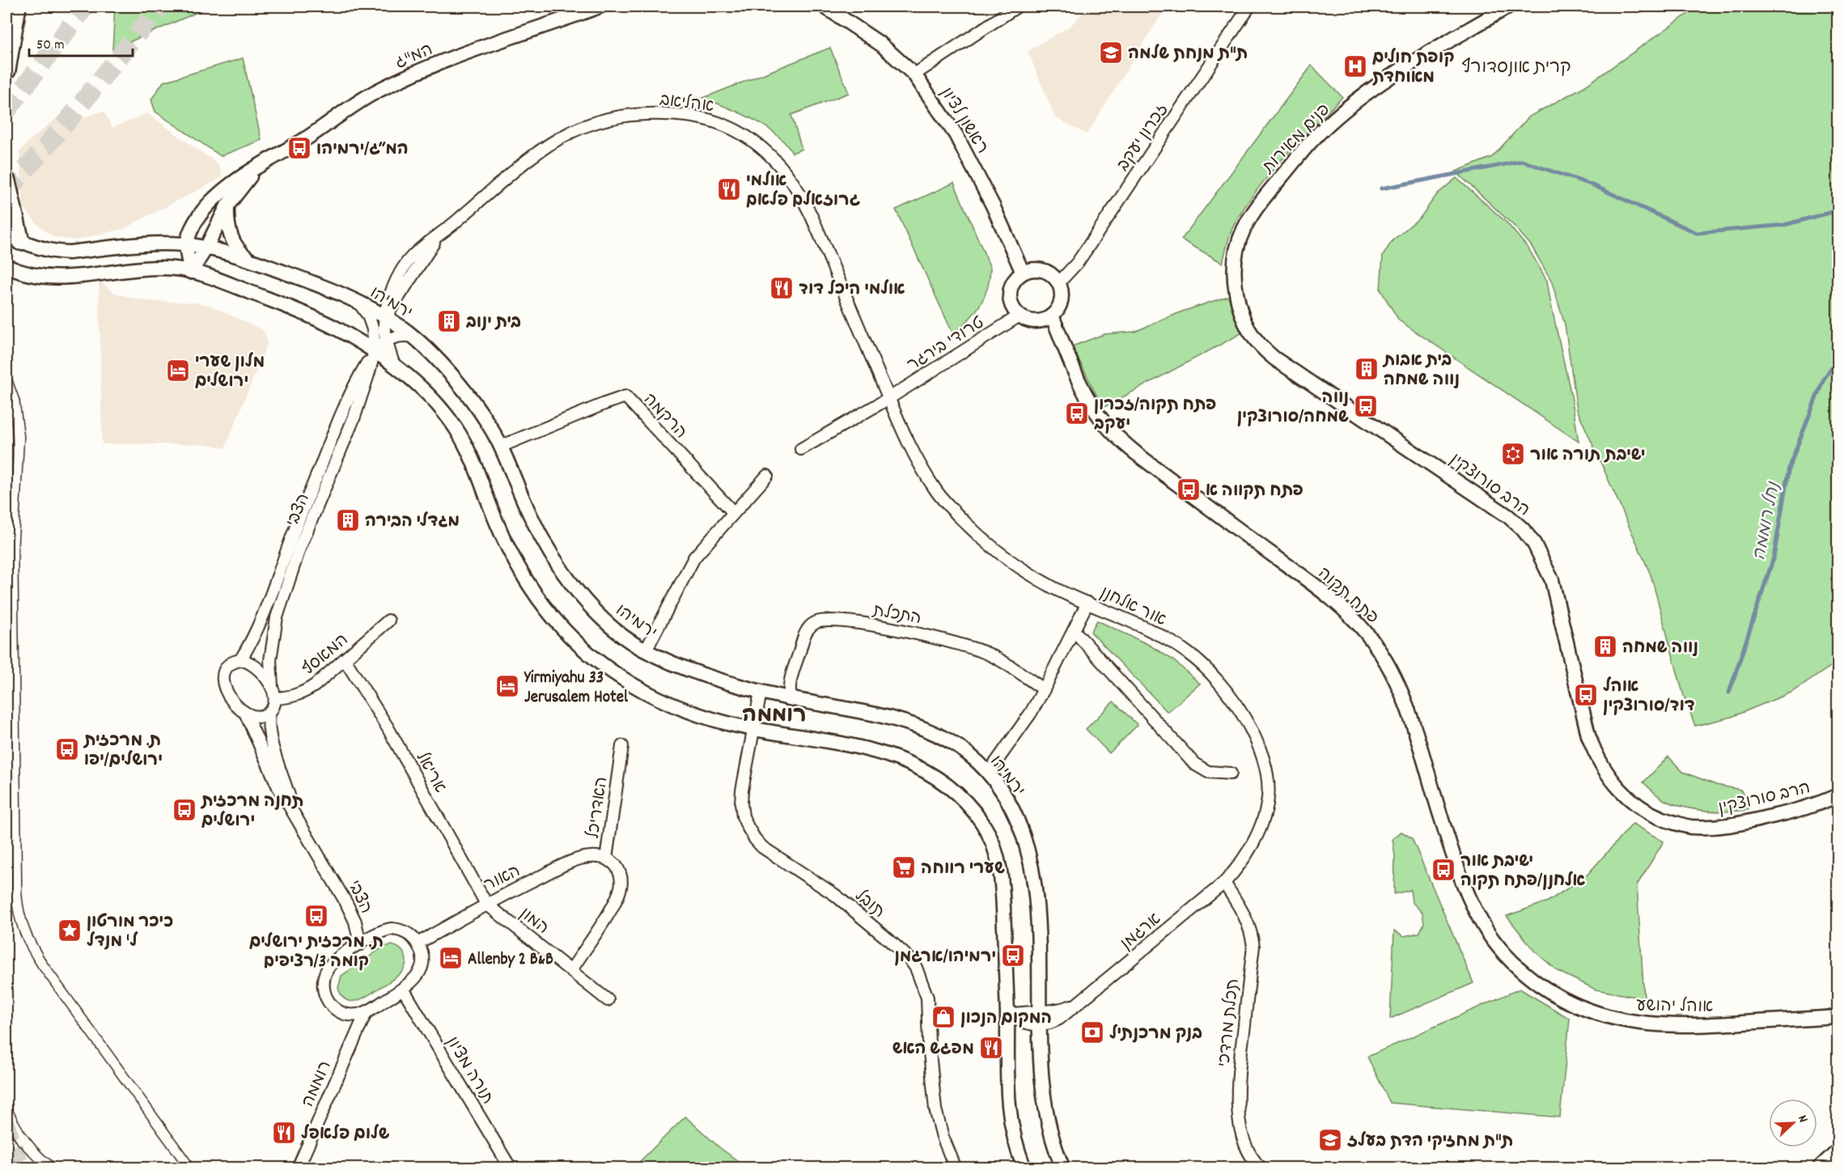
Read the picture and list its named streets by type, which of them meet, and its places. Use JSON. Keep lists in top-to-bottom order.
{
  "streets": {
    "street": [
      "המ\"ג",
      "אהליאב",
      "ראשון לציון",
      "זכרון יעקב",
      "פנים מאירות",
      "ירמיהו",
      "טרודי בירגר",
      "הרקמה",
      "הרב סורוצקין",
      "הצבי",
      "פתח תקוה",
      "אור אלחנן",
      "התכלת",
      "המאסף",
      "אריאל",
      "האדריכל",
      "האור",
      "תובל",
      "המון",
      "ארגמן",
      "אוהל יהושע",
      "תכלת מרדכי",
      "תורה מציון",
      "רוממה"
    ]
  },
  "crossings": [
    ["המ\"ג", "ירמיהו"],
    ["אהליאב", "ירמיהו"],
    ["אהליאב", "טרודי בירגר"],
    ["אהליאב", "הצבי"],
    ["אהליאב", "אור אלחנן"],
    ["ראשון לציון", "זכרון יעקב"],
    ["ראשון לציון", "טרודי בירגר"],
    ["ראשון לציון", "פתח תקוה"],
    ["זכרון יעקב", "טרודי בירגר"],
    ["זכרון יעקב", "פתח תקוה"],
    ["פנים מאירות", "הרב סורוצקין"],
    ["ירמיהו", "הרקמה"],
    ["ירמיהו", "הצבי"],
    ["ירמיהו", "התכלת"],
    ["ירמיהו", "תובל"],
    ["ירמיהו", "ארגמן"],
    ["טרודי בירגר", "פתח תקוה"],
    ["טרודי בירגר", "אור אלחנן"],
    ["הצבי", "המאסף"],
    ["הצבי", "האור"],
    ["הצבי", "תורה מציון"],
    ["הצבי", "רוממה"],
    ["פתח תקוה", "אוהל יהושע"],
    ["אור אלחנן", "ארגמן"],
    ["אור אלחנן", "תכלת מרדכי"],
    ["המאסף", "אריאל"],
    ["אריאל", "האור"],
    ["אריאל", "המון"],
    ["האדריכל", "האור"],
    ["האדריכל", "המון"],
    ["האור", "המון"],
    ["האור", "תורה מציון"],
    ["האור", "רוממה"],
    ["ארגמן", "תכלת מרדכי"],
    ["תורה מציון", "רוממה"]
  ],
  "districts": ["קרית אונסדורף", "רוממה"],
  "water": ["נחל רוממה"],
  "places": {
    "school or university": ["ת\"ת מנחת שלמה", "ת\"ת מחזיקי הדת בעלז"],
    "hospital": ["קופת חולים מאוחדת"],
    "bus stop": [
      "המ״ג/ירמיהו",
      "נווה שמחה/סורוצקין",
      "פתח תקוה/זכרון יעקב",
      "פתח תקווה א",
      "אוהל דוד/סורוצקין",
      "ת. מרכזית ירושלים/יפו",
      "תחנה מרכזית ירושלים",
      "ישיבת אור אלחנן/פתח תקוה",
      "ת. מרכזית ירושלים קומה 3/רציפים",
      "ירמיהו/ארגמן"
    ],
    "restaurant": [
      "אולמי גרוזאלם פלאם",
      "אולמי היכל דוד",
      "מפגש האש",
      "שלום פלאפל"
    ],
    "building": [
      "בית ינוב",
      "בית אבות נווה שמחה",
      "מגדלי הבירה",
      "נווה שמחה"
    ],
    "hotel": ["מלון שערי ירושלים", "Yirmiyahu 33 Jerusalem Hotel", "Allenby 2 B&B"],
    "synagogue": ["ישיבת תורה אור"],
    "supermarket": ["שערי רווחה"],
    "place": ["כיכר מורטון ל' מנדל"],
    "shop": ["המקום הנכון"],
    "bank": ["בנק מרכנתיל"]
  },
  "scale_bar": "50 m",
  "north": "top right"
}
